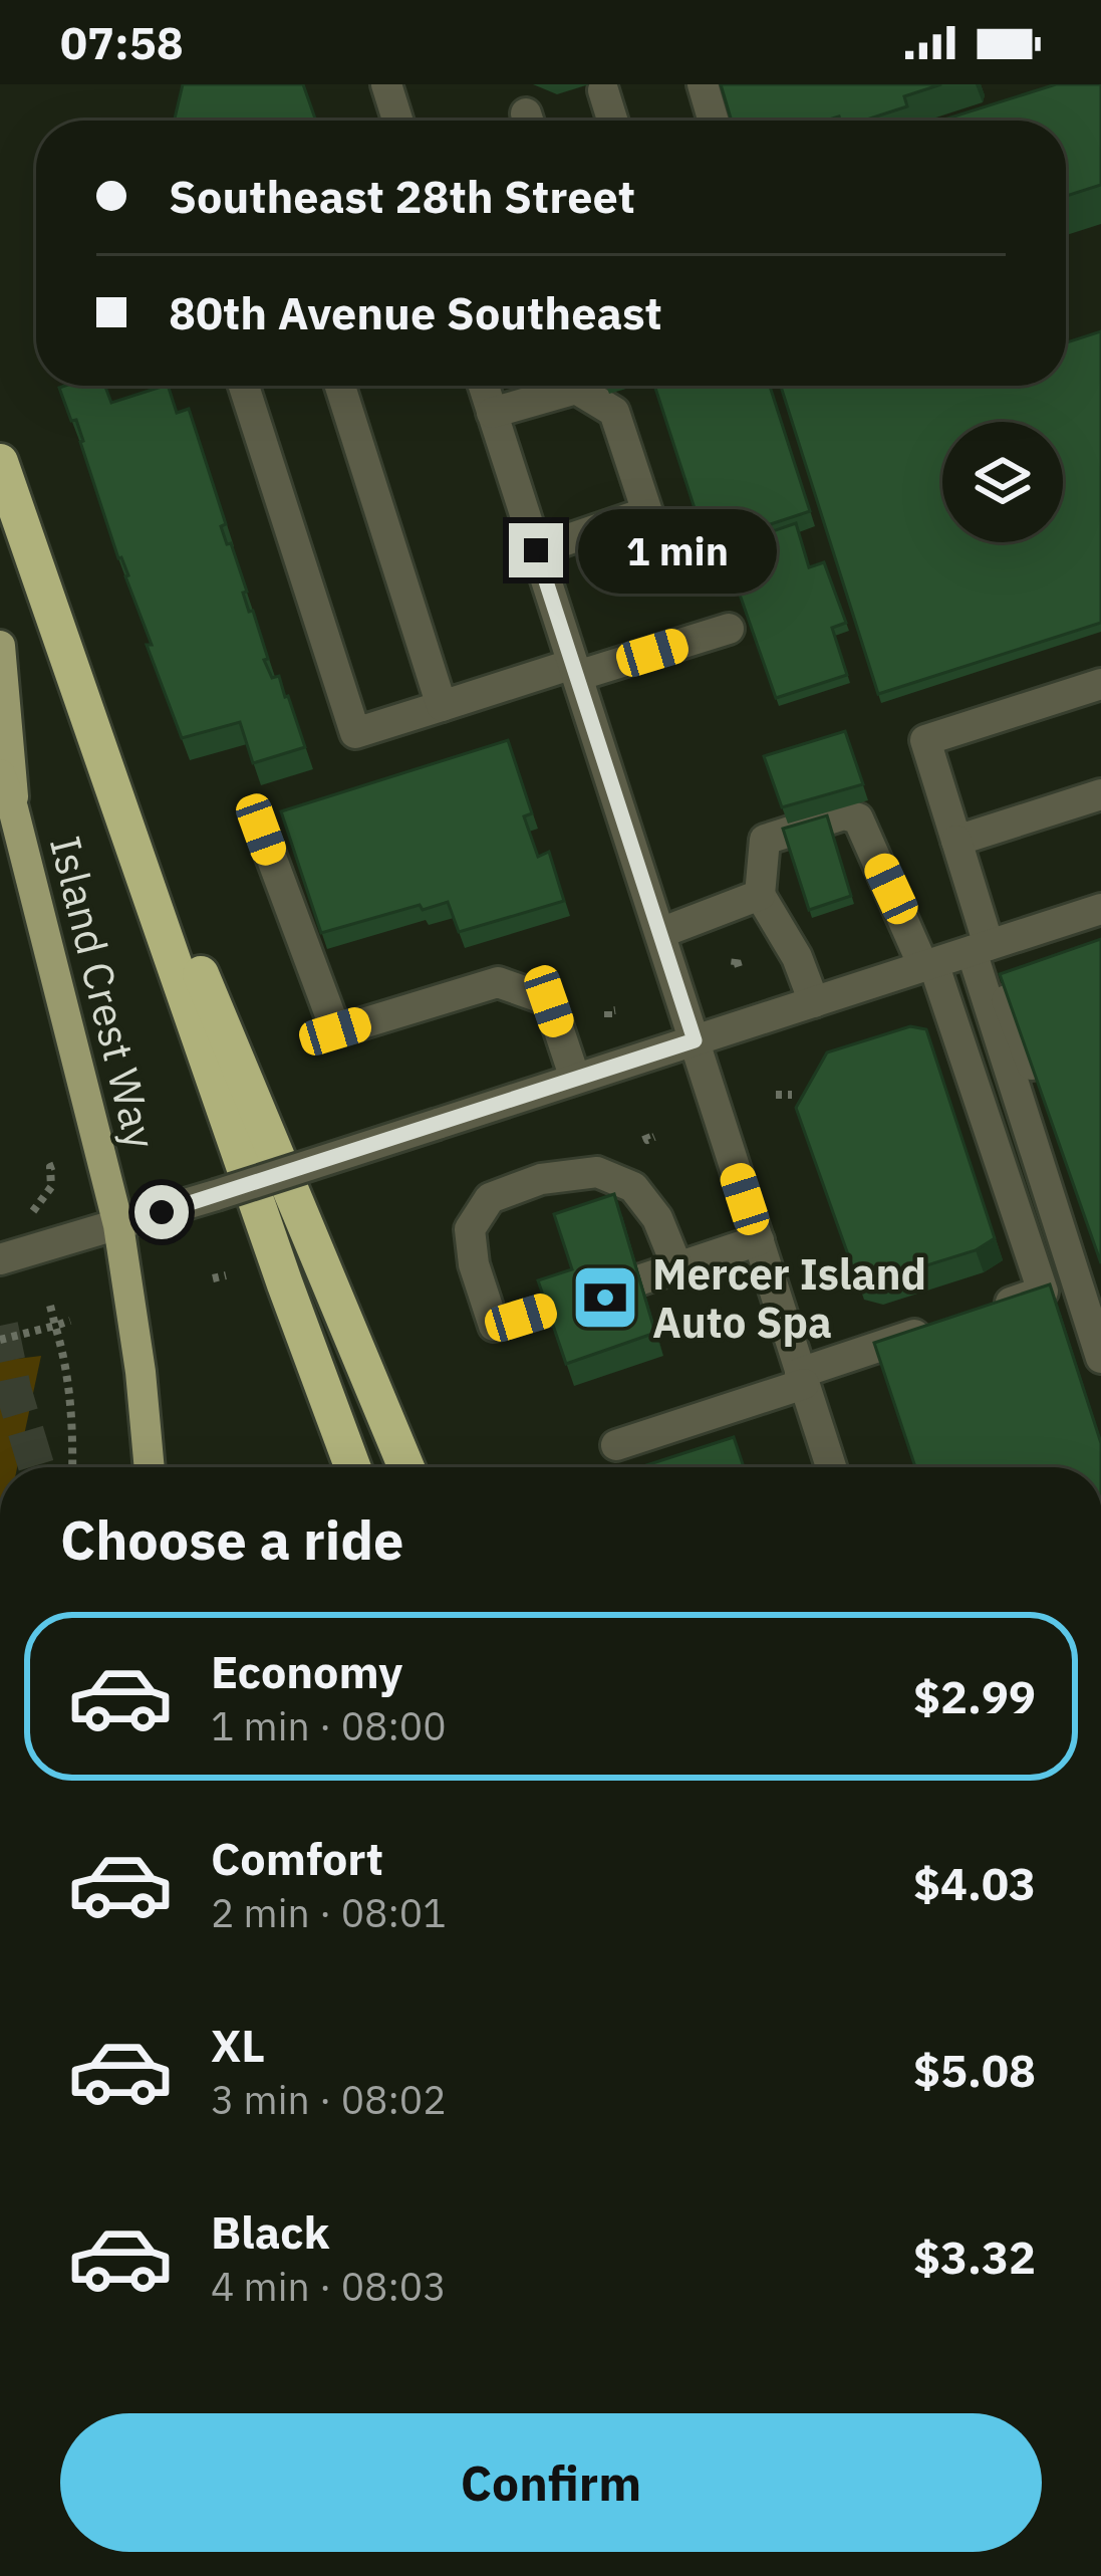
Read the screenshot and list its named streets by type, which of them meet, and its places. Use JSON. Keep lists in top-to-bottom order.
{
  "streets": {
    "main road": ["Island Crest Way"]
  },
  "places": {
    "bank": ["Mercer Island Auto Spa"]
  },
  "page": {
    "status": "07:58",
    "banner": ["Southeast 28th Street", "80th Avenue Southeast"],
    "bubble": "1 min",
    "heading": "Choose a ride",
    "list": [
      {
        "name": "Economy",
        "note": "1 min · 08:00",
        "value": "$2.99"
      },
      {
        "name": "Comfort",
        "note": "2 min · 08:01",
        "value": "$4.03"
      },
      {
        "name": "XL",
        "note": "3 min · 08:02",
        "value": "$5.08"
      },
      {
        "name": "Black",
        "note": "4 min · 08:03",
        "value": "$3.32"
      }
    ],
    "buttons": "Confirm"
  }
}
